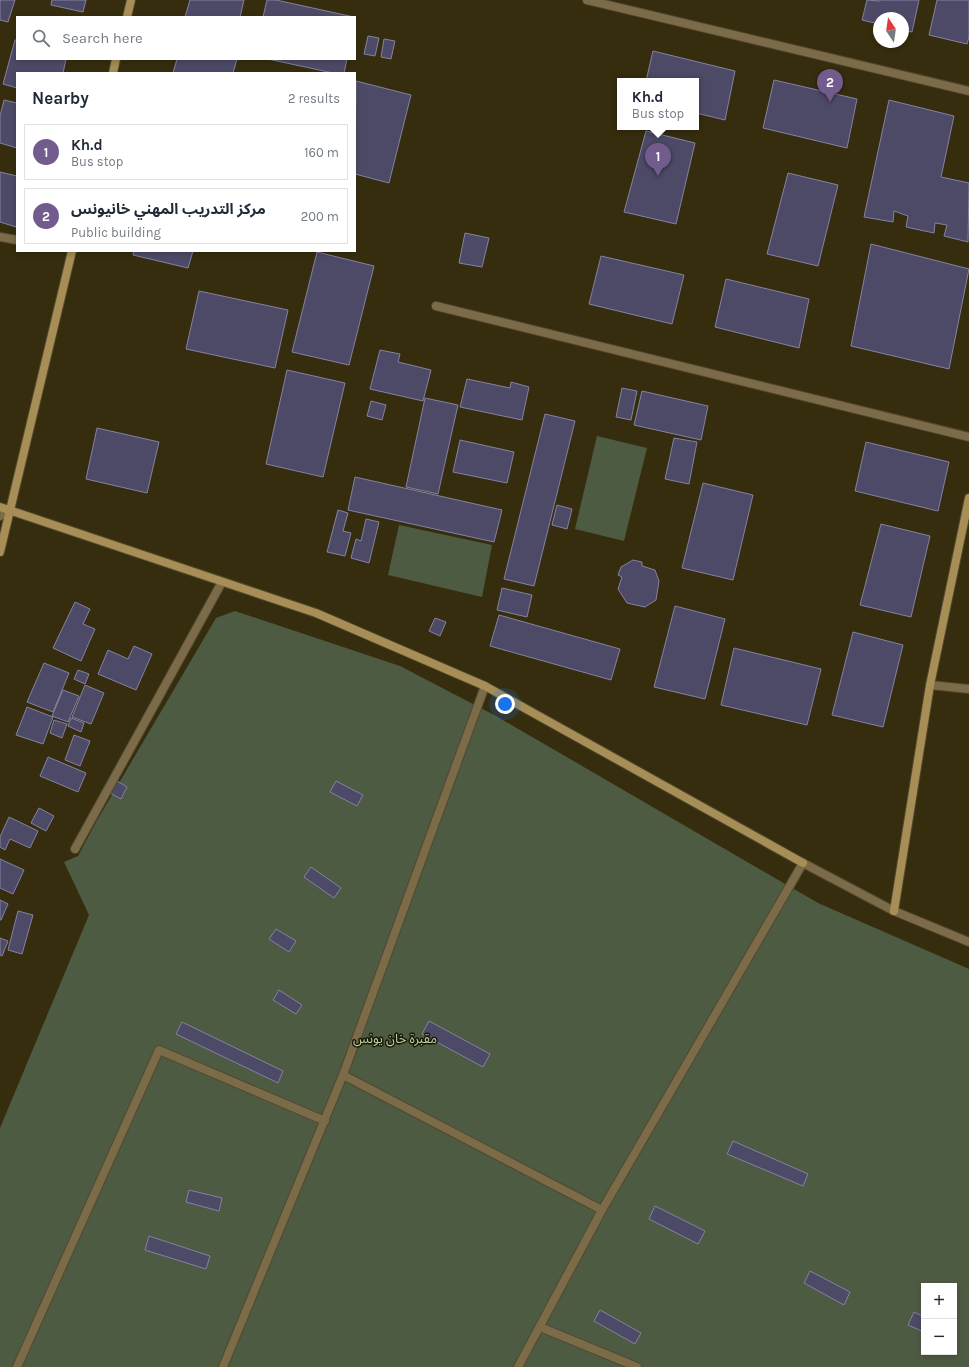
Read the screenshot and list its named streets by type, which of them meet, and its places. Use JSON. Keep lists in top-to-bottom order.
{
  "parks": ["مقبرة خان يونس"],
  "north": "top",
  "page": {
    "search": "Search here",
    "pins": ["2", "1"],
    "heading": ["Nearby", "2 results"],
    "popup": ["Kh.d", "Bus stop"],
    "list": [
      {
        "mark": "1",
        "name": "Kh.d",
        "note": "Bus stop",
        "value": "160 m"
      },
      {
        "mark": "2",
        "name": "مركز التدريب المهني خانيونس",
        "note": "Public building",
        "value": "200 m"
      }
    ],
    "map_buttons": ["+", "−"]
  }
}
